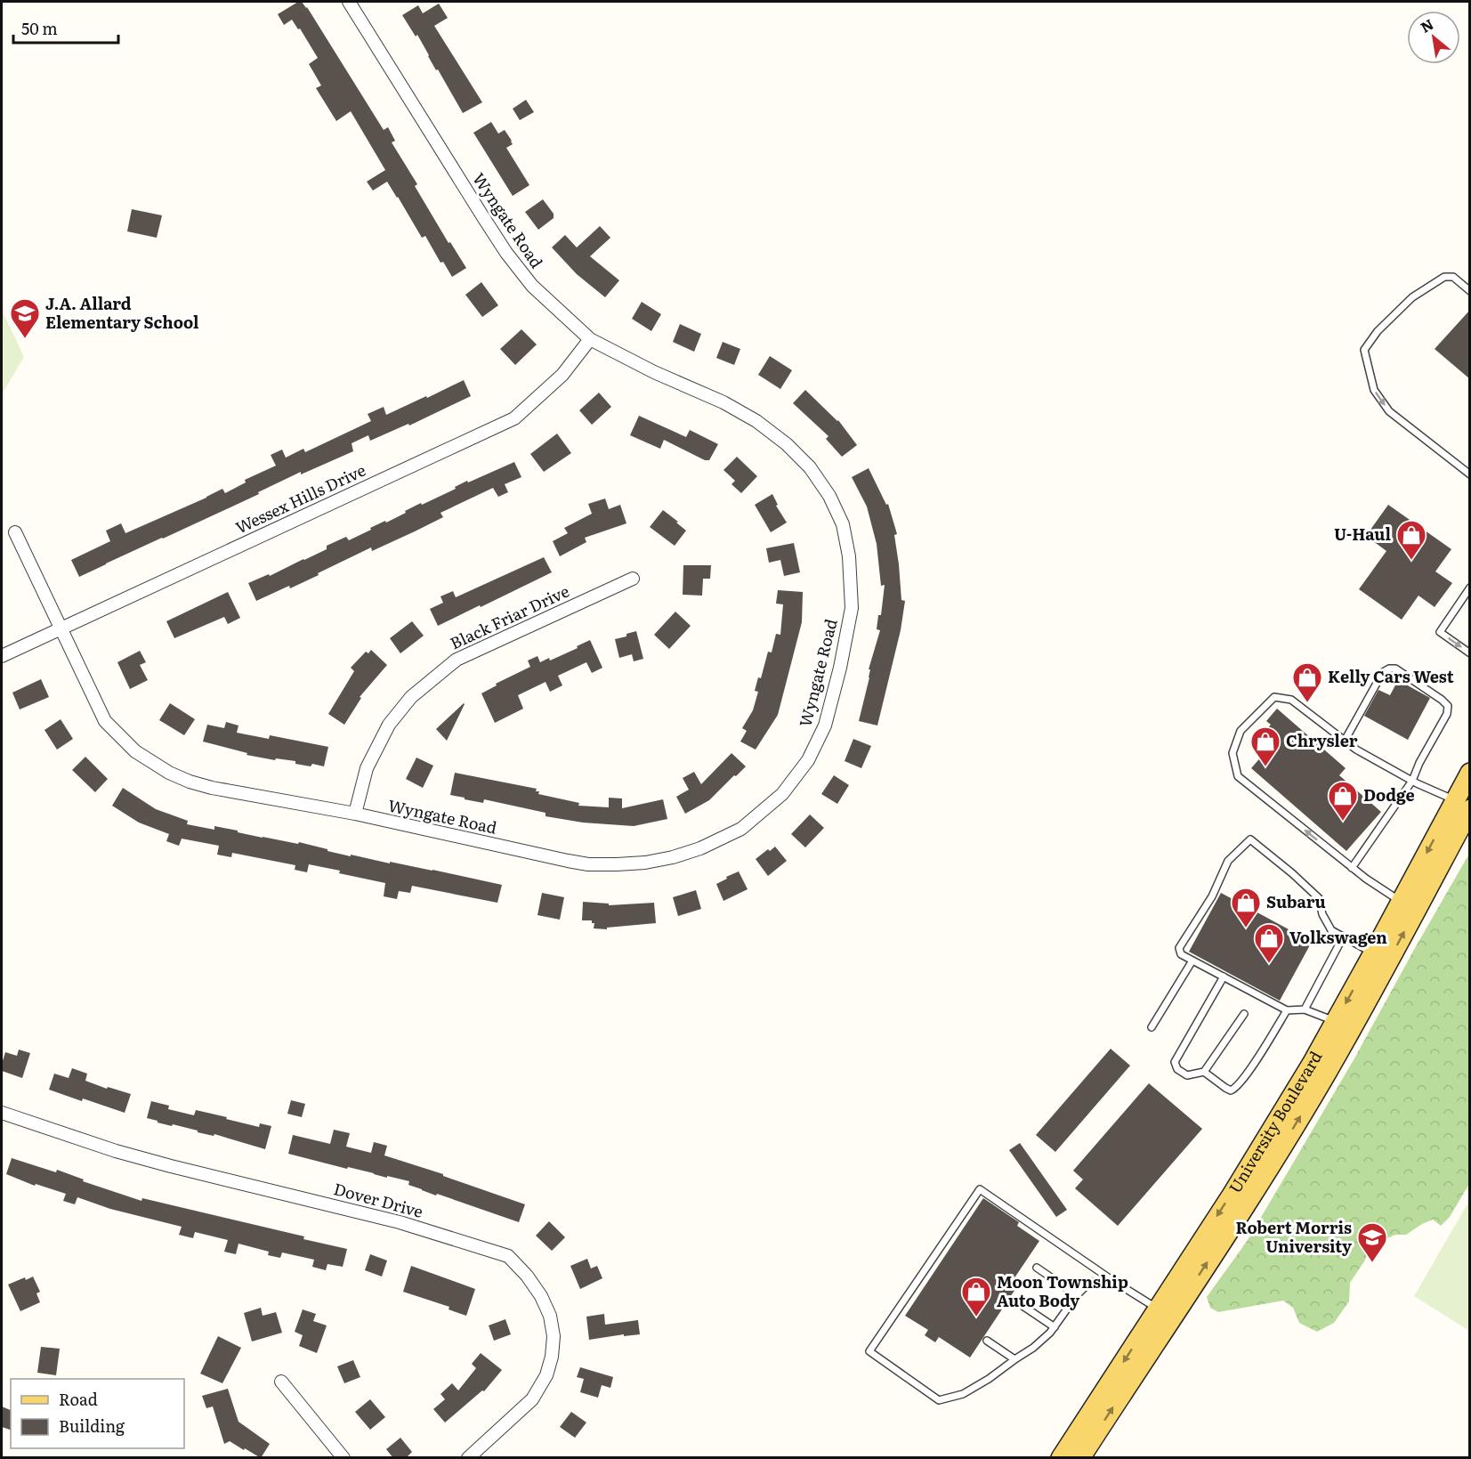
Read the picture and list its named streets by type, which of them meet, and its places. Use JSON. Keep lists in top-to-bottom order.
{
  "streets": {
    "main road": ["University Boulevard"],
    "street": [
      "Wyngate Road",
      "Wessex Hills Drive",
      "Black Friar Drive",
      "Dover Drive"
    ]
  },
  "crossings": [
    ["Wyngate Road", "Wessex Hills Drive"],
    ["Wyngate Road", "Black Friar Drive"]
  ],
  "places": {
    "school or university": ["J.A. Allard Elementary School", "Robert Morris University"],
    "shop": [
      "U-Haul",
      "Kelly Cars West",
      "Chrysler",
      "Dodge",
      "Subaru",
      "Volkswagen",
      "Moon Township Auto Body"
    ]
  },
  "legend": ["Road", "Building"],
  "scale_bar": "50 m",
  "north": "top left"
}
